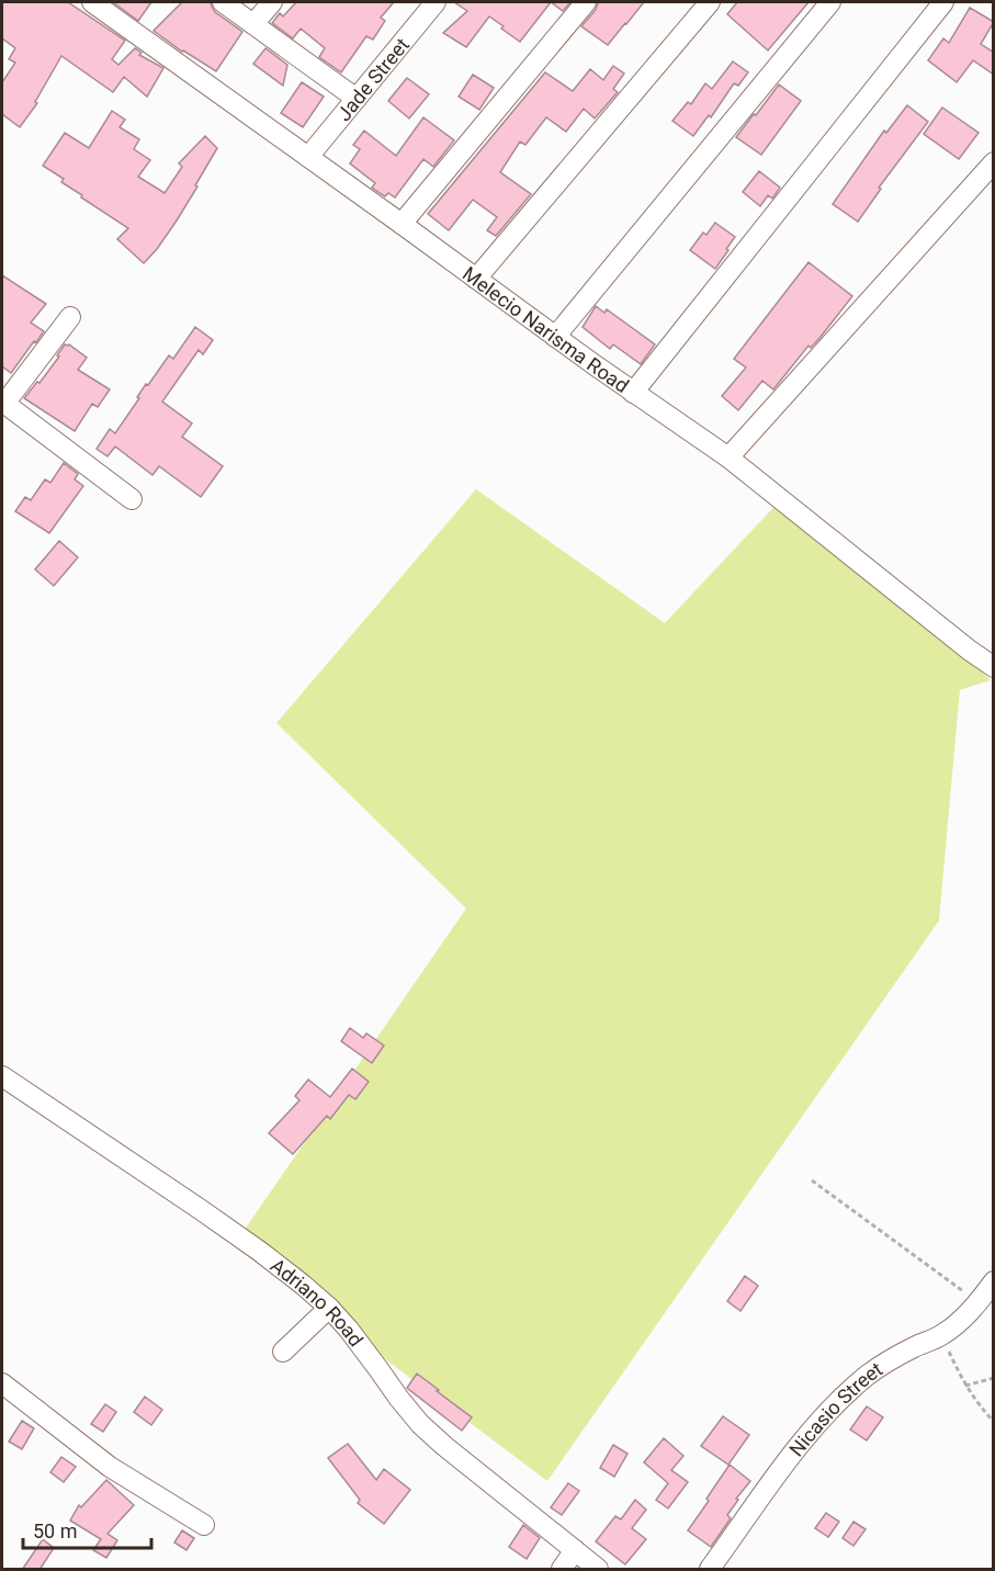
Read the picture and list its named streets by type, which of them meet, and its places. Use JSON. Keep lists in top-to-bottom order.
{
  "streets": {
    "street": [
      "Jade Street",
      "Melecio Narisma Road",
      "Adriano Road",
      "Nicasio Street"
    ]
  },
  "crossings": [
    ["Jade Street", "Melecio Narisma Road"]
  ],
  "scale_bar": "50 m"
}
